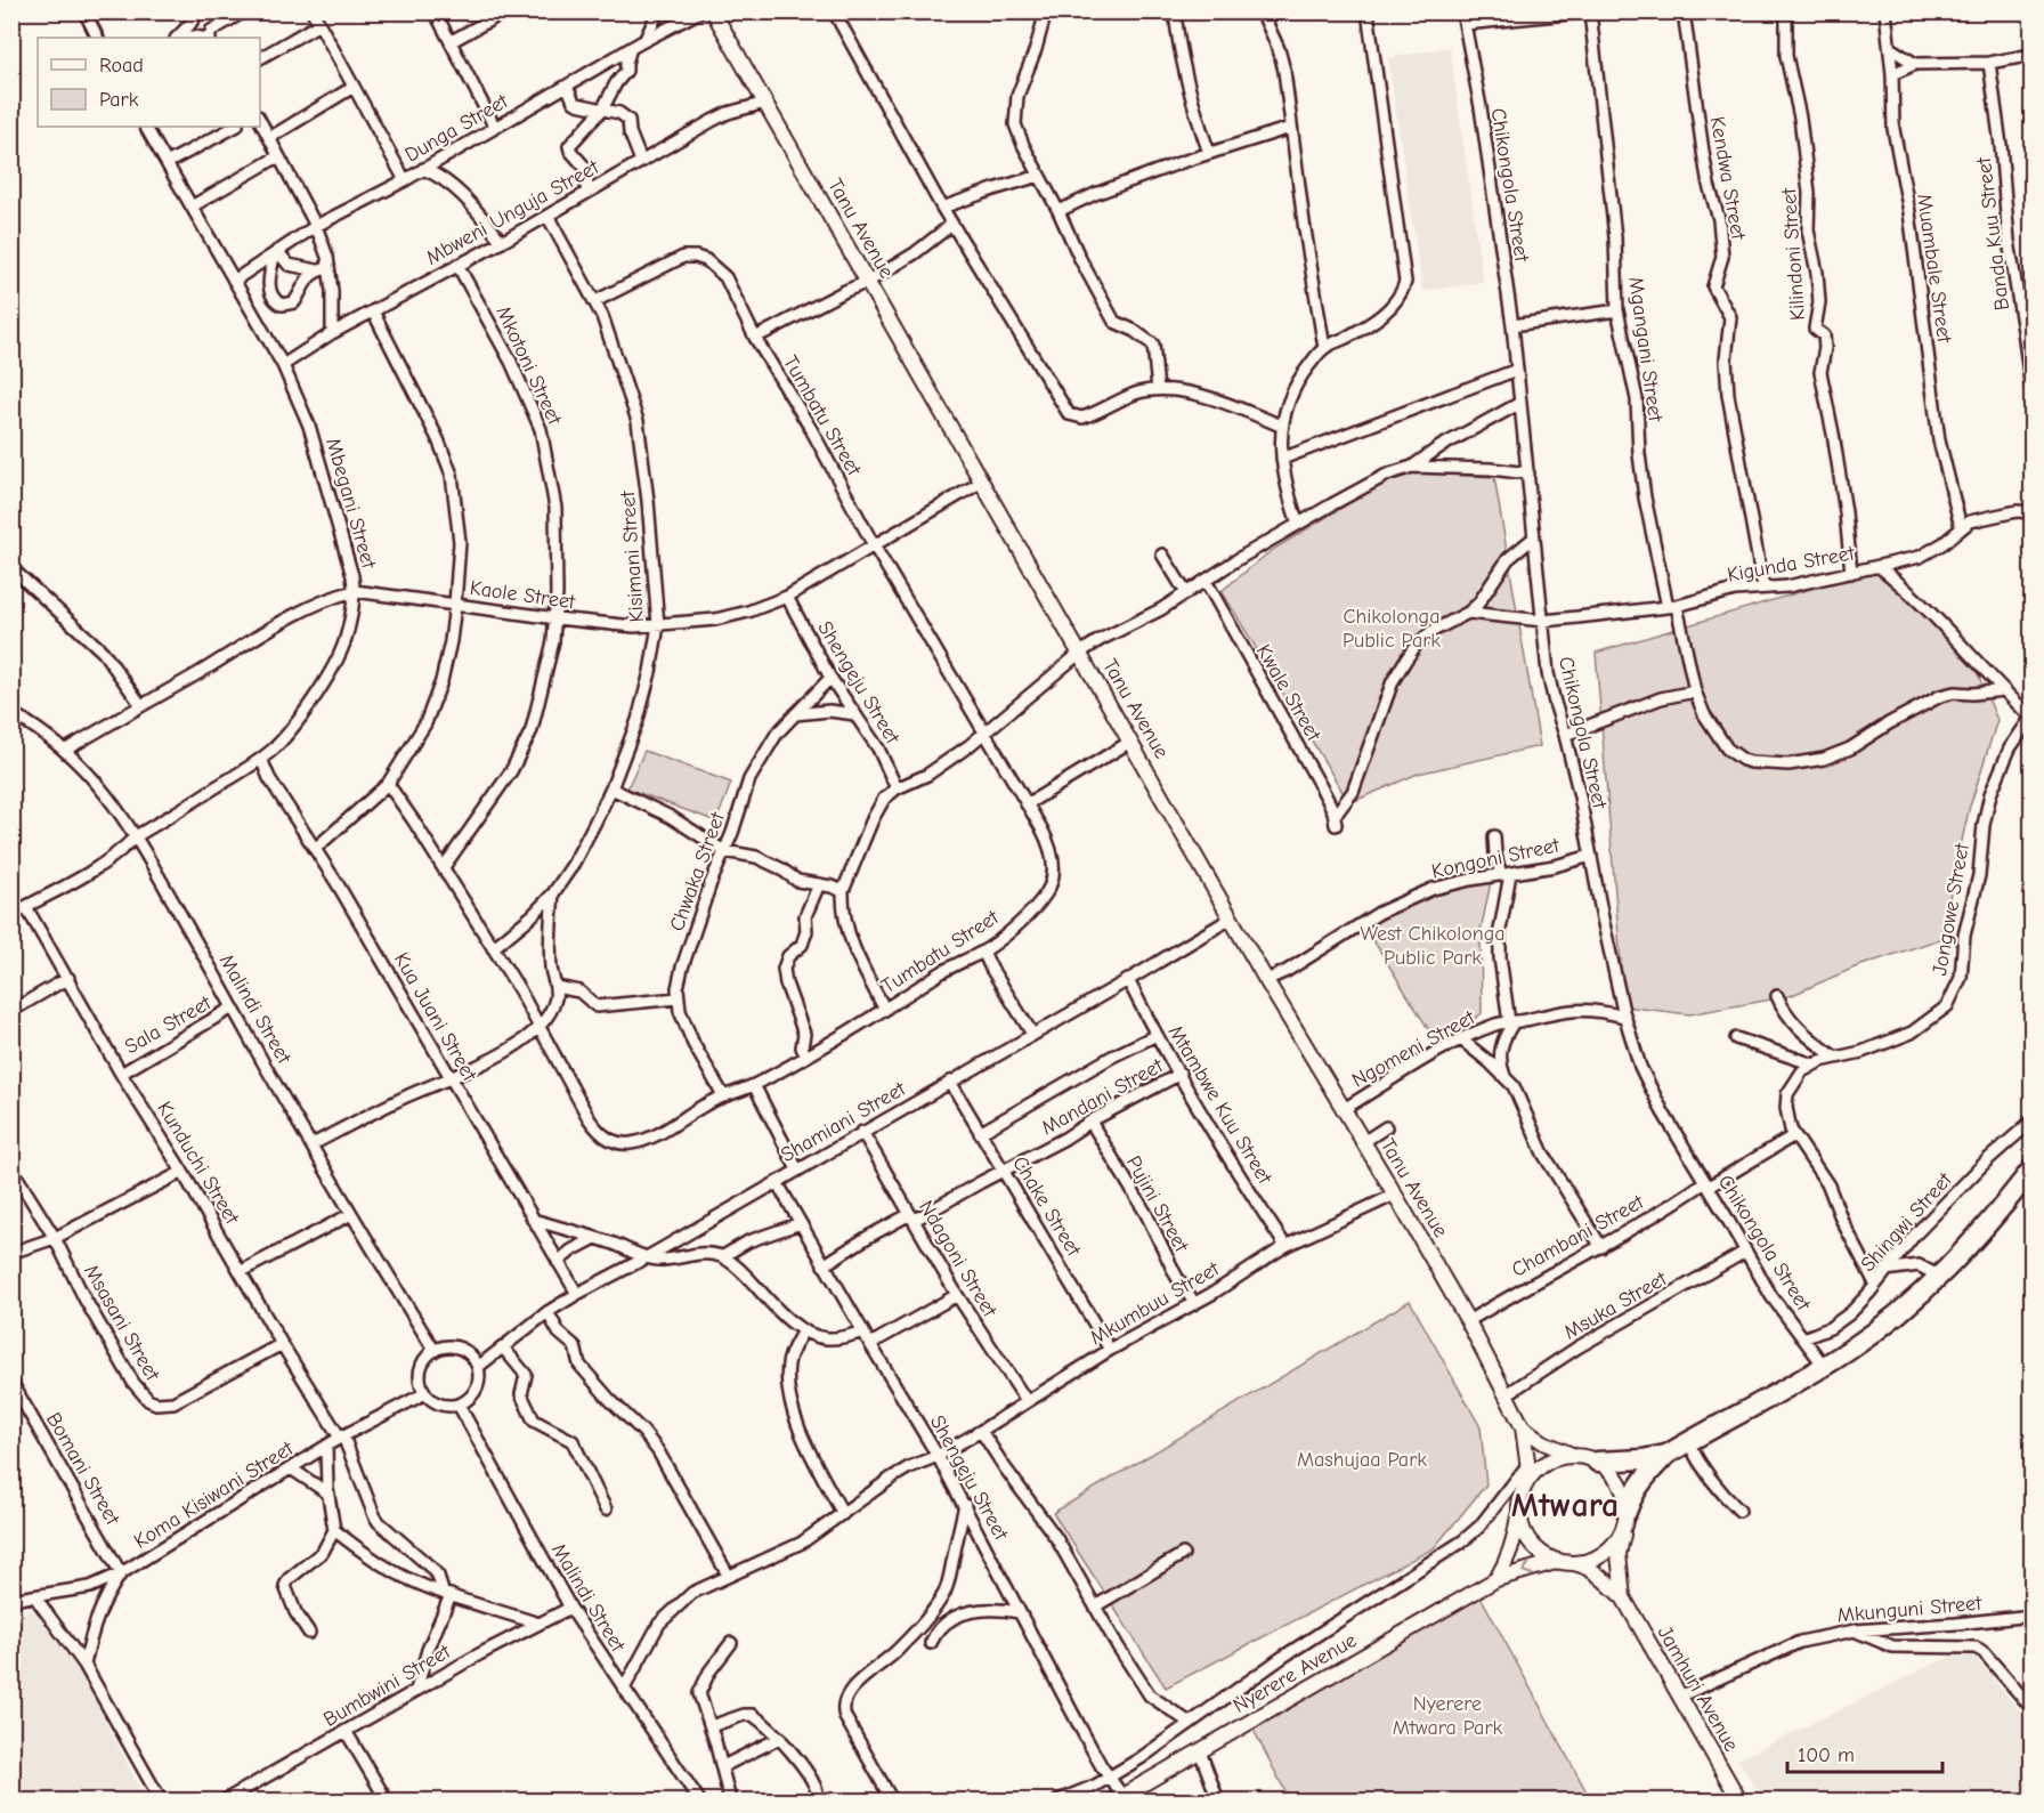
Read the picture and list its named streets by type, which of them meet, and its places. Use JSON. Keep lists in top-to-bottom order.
{
  "streets": {
    "street": [
      "Dunga Street",
      "Kendwa Street",
      "Chikongola Street",
      "Mbweni Unguja Street",
      "Tanu Avenue",
      "Banda Kuu Street",
      "Kilindoni Street",
      "Muambale Street",
      "Mgangani Street",
      "Mkotoni Street",
      "Tumbatu Street",
      "Mbegani Street",
      "Kisimani Street",
      "Kigunda Street",
      "Kaole Street",
      "Shengeju Street",
      "Kwale Street",
      "Kongoni Street",
      "Chwaka Street",
      "Jongowe Street",
      "Malindi Street",
      "Kua Juani Street",
      "Sala Street",
      "Ngomeni Street",
      "Mandani Street",
      "Mtambwe Kuu Street",
      "Shamiani Street",
      "Kunduchi Street",
      "Pujini Street",
      "Chake Street",
      "Shingwi Street",
      "Chambani Street",
      "Ndagoni Street",
      "Mkumbuu Street",
      "Msuka Street",
      "Msasani Street",
      "Bomani Street",
      "Koma Kisiwani Street",
      "Mkunguni Street",
      "Nyerere Avenue",
      "Bumbwini Street",
      "Jamhuri Avenue"
    ]
  },
  "crossings": [
    ["Dunga Street", "Mbegani Street"],
    ["Kendwa Street", "Kigunda Street"],
    ["Chikongola Street", "Kigunda Street"],
    ["Chikongola Street", "Kongoni Street"],
    ["Chikongola Street", "Ngomeni Street"],
    ["Chikongola Street", "Shingwi Street"],
    ["Chikongola Street", "Chambani Street"],
    ["Chikongola Street", "Msuka Street"],
    ["Mbweni Unguja Street", "Tanu Avenue"],
    ["Mbweni Unguja Street", "Mkotoni Street"],
    ["Mbweni Unguja Street", "Mbegani Street"],
    ["Mbweni Unguja Street", "Kisimani Street"],
    ["Tanu Avenue", "Kaole Street"],
    ["Tanu Avenue", "Kongoni Street"],
    ["Tanu Avenue", "Ngomeni Street"],
    ["Tanu Avenue", "Shamiani Street"],
    ["Tanu Avenue", "Chambani Street"],
    ["Tanu Avenue", "Mkumbuu Street"],
    ["Tanu Avenue", "Msuka Street"],
    ["Kilindoni Street", "Kigunda Street"],
    ["Muambale Street", "Kigunda Street"],
    ["Mgangani Street", "Kigunda Street"],
    ["Mkotoni Street", "Tumbatu Street"],
    ["Mkotoni Street", "Kaole Street"],
    ["Tumbatu Street", "Kisimani Street"],
    ["Tumbatu Street", "Kaole Street"],
    ["Tumbatu Street", "Chwaka Street"],
    ["Mbegani Street", "Kaole Street"],
    ["Mbegani Street", "Malindi Street"],
    ["Mbegani Street", "Kua Juani Street"],
    ["Mbegani Street", "Kunduchi Street"],
    ["Kisimani Street", "Kaole Street"],
    ["Kigunda Street", "Kwale Street"],
    ["Kaole Street", "Shengeju Street"],
    ["Kaole Street", "Malindi Street"],
    ["Shengeju Street", "Chwaka Street"],
    ["Shengeju Street", "Mandani Street"],
    ["Shengeju Street", "Shamiani Street"],
    ["Shengeju Street", "Mkumbuu Street"],
    ["Shengeju Street", "Nyerere Avenue"],
    ["Jongowe Street", "Shingwi Street"],
    ["Jongowe Street", "Chambani Street"],
    ["Malindi Street", "Sala Street"],
    ["Malindi Street", "Shamiani Street"],
    ["Malindi Street", "Mkumbuu Street"],
    ["Malindi Street", "Koma Kisiwani Street"],
    ["Malindi Street", "Bumbwini Street"],
    ["Kua Juani Street", "Shamiani Street"],
    ["Sala Street", "Kunduchi Street"],
    ["Mandani Street", "Mtambwe Kuu Street"],
    ["Mandani Street", "Pujini Street"],
    ["Mandani Street", "Chake Street"],
    ["Mandani Street", "Ndagoni Street"],
    ["Mtambwe Kuu Street", "Shamiani Street"],
    ["Mtambwe Kuu Street", "Mkumbuu Street"],
    ["Shamiani Street", "Chake Street"],
    ["Shamiani Street", "Ndagoni Street"],
    ["Shamiani Street", "Koma Kisiwani Street"],
    ["Kunduchi Street", "Msasani Street"],
    ["Kunduchi Street", "Koma Kisiwani Street"],
    ["Pujini Street", "Mkumbuu Street"],
    ["Chake Street", "Mkumbuu Street"],
    ["Ndagoni Street", "Mkumbuu Street"],
    ["Bomani Street", "Koma Kisiwani Street"],
    ["Mkunguni Street", "Jamhuri Avenue"]
  ],
  "districts": ["Mtwara"],
  "parks": [
    "Chikolonga Public Park",
    "West Chikolonga Public Park",
    "Mashujaa Park",
    "Nyerere Mtwara Park"
  ],
  "legend": ["Road", "Park"],
  "scale_bar": "100 m"
}
